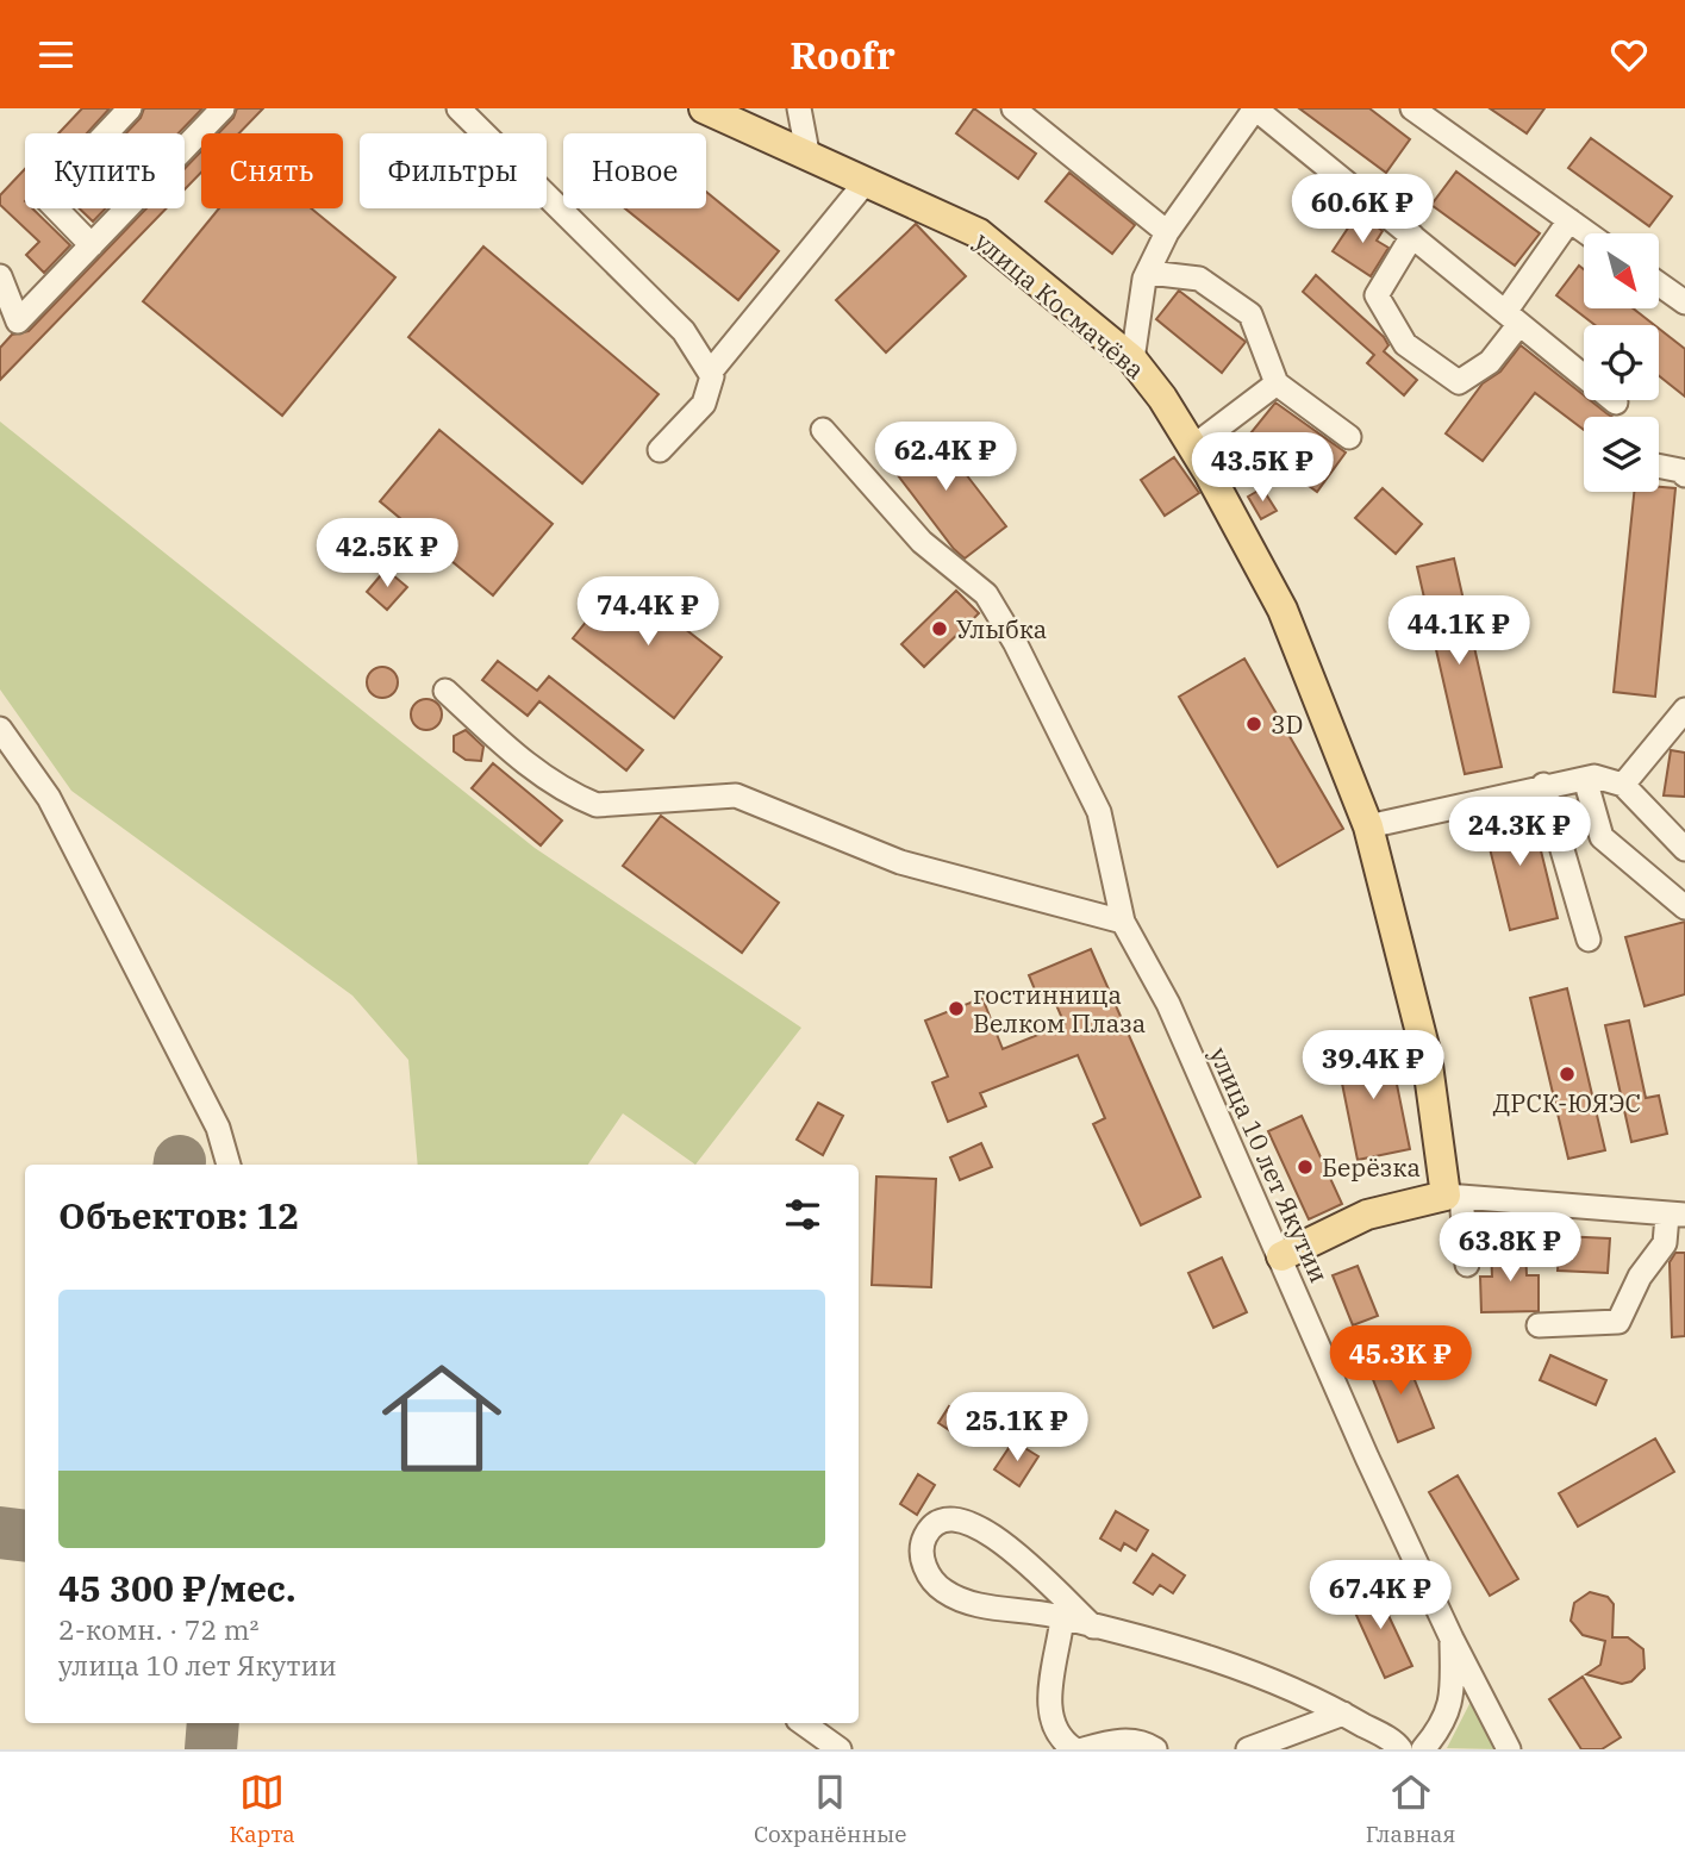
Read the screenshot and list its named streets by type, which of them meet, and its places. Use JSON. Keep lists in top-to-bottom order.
{
  "streets": {
    "main road": ["улица Космачёва"],
    "street": ["улица 10 лет Якутии"]
  },
  "places": [
    "Улыбка",
    "3D",
    "гостинница Велком Плаза",
    "ДРСК-ЮЯЭС",
    "Берёзка"
  ],
  "north": "bottom right",
  "page": {
    "header": "Roofr",
    "chip": [
      "Купить",
      "Снять",
      "Фильтры",
      "Новое"
    ],
    "price": [
      "60.6K ₽",
      "62.4K ₽",
      "43.5K ₽",
      "42.5K ₽",
      "74.4K ₽",
      "44.1K ₽",
      "24.3K ₽",
      "39.4K ₽",
      "63.8K ₽",
      "45.3K ₽",
      "25.1K ₽",
      "67.4K ₽"
    ],
    "heading": "Объектов: 12",
    "list": [
      {
        "name": "45 300 ₽/мес.",
        "note": "2-комн. · 72 m² · улица 10 лет Якутии"
      }
    ],
    "tabs": ["Карта", "Сохранённые", "Главная"]
  }
}
